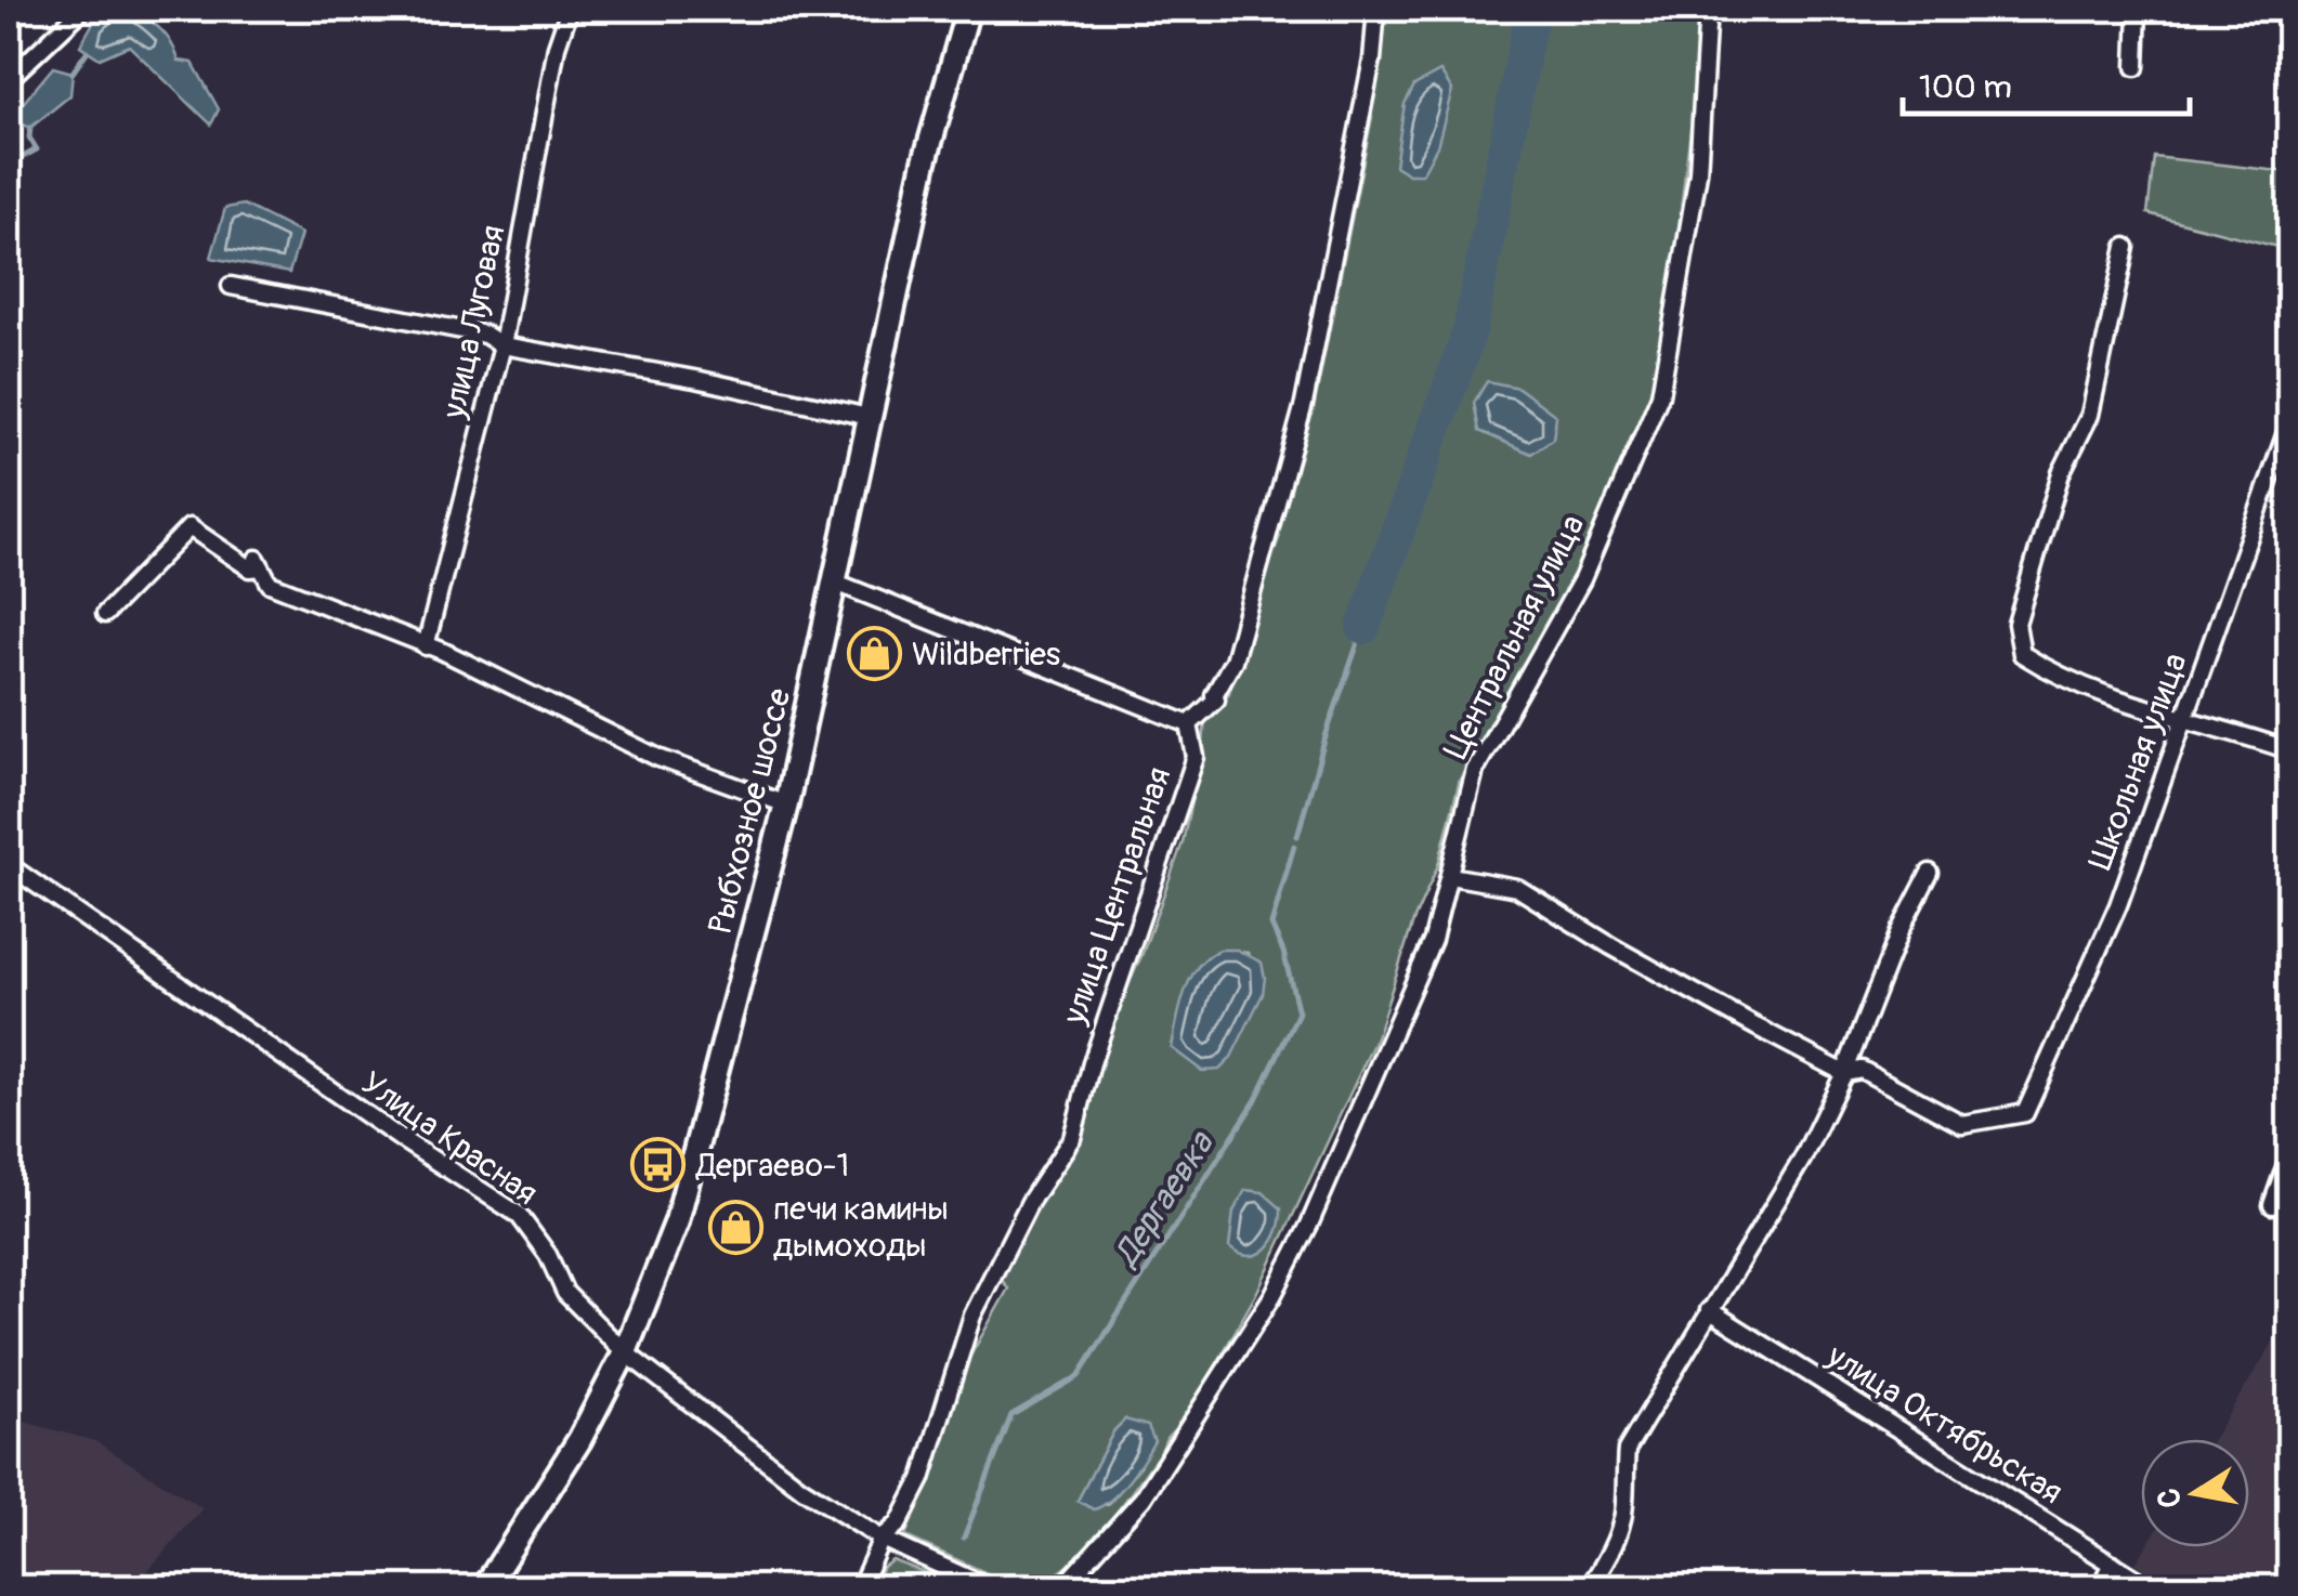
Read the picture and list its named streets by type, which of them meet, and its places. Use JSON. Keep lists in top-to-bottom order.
{
  "streets": {
    "main road": ["Рыбхозное шоссе"],
    "street": [
      "улица Луговая",
      "Центральная улица",
      "Школьная улица",
      "улица Центральная",
      "Улица Красная",
      "улица Октябрьская"
    ]
  },
  "crossings": [
    ["Рыбхозное шоссе", "Улица Красная"],
    ["улица Центральная", "Улица Красная"]
  ],
  "water": ["Дергаевка"],
  "places": {
    "shop": ["Wildberries", "печи камины дымоходы"],
    "bus stop": ["Дергаево-1"]
  },
  "scale_bar": "100 m",
  "north": "left"
}
